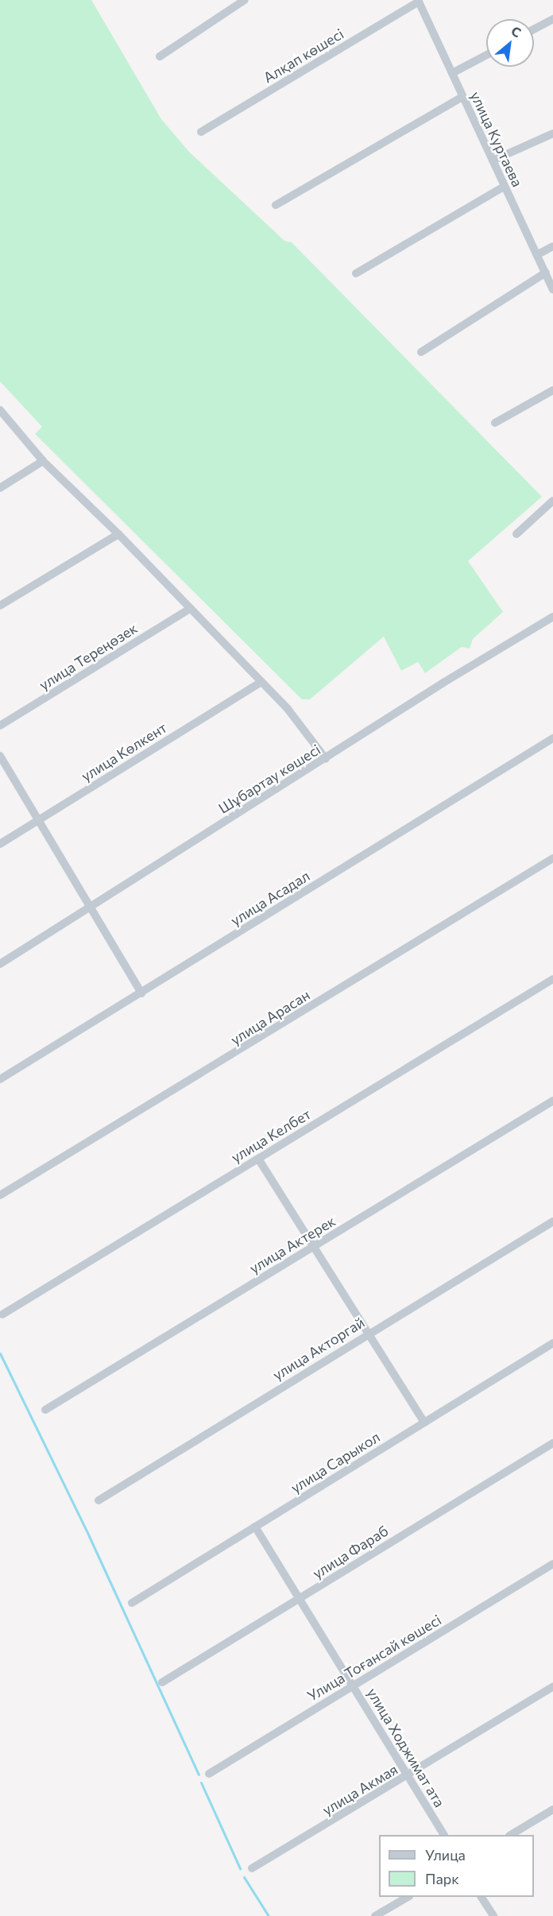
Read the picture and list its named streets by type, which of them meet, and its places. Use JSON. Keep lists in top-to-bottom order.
{
  "streets": {
    "street": [
      "Алқап көшесі",
      "улица Куртаева",
      "улица Тереңөзек",
      "улица Көлкент",
      "Шұбартау көшесі",
      "улица Асадал",
      "улица Арасан",
      "улица Келбет",
      "улица Актерек",
      "улица Акторгай",
      "улица Сарыкол",
      "улица Фараб",
      "Улица Тоғансай көшесі",
      "улица Ходжимат ата",
      "улица Акмая"
    ]
  },
  "crossings": [
    ["Алқап көшесі", "улица Куртаева"],
    ["улица Сарыкол", "улица Ходжимат ата"],
    ["улица Фараб", "улица Ходжимат ата"],
    ["Улица Тоғансай көшесі", "улица Ходжимат ата"],
    ["улица Ходжимат ата", "улица Акмая"]
  ],
  "legend": ["Улица", "Парк"],
  "north": "top right"
}
